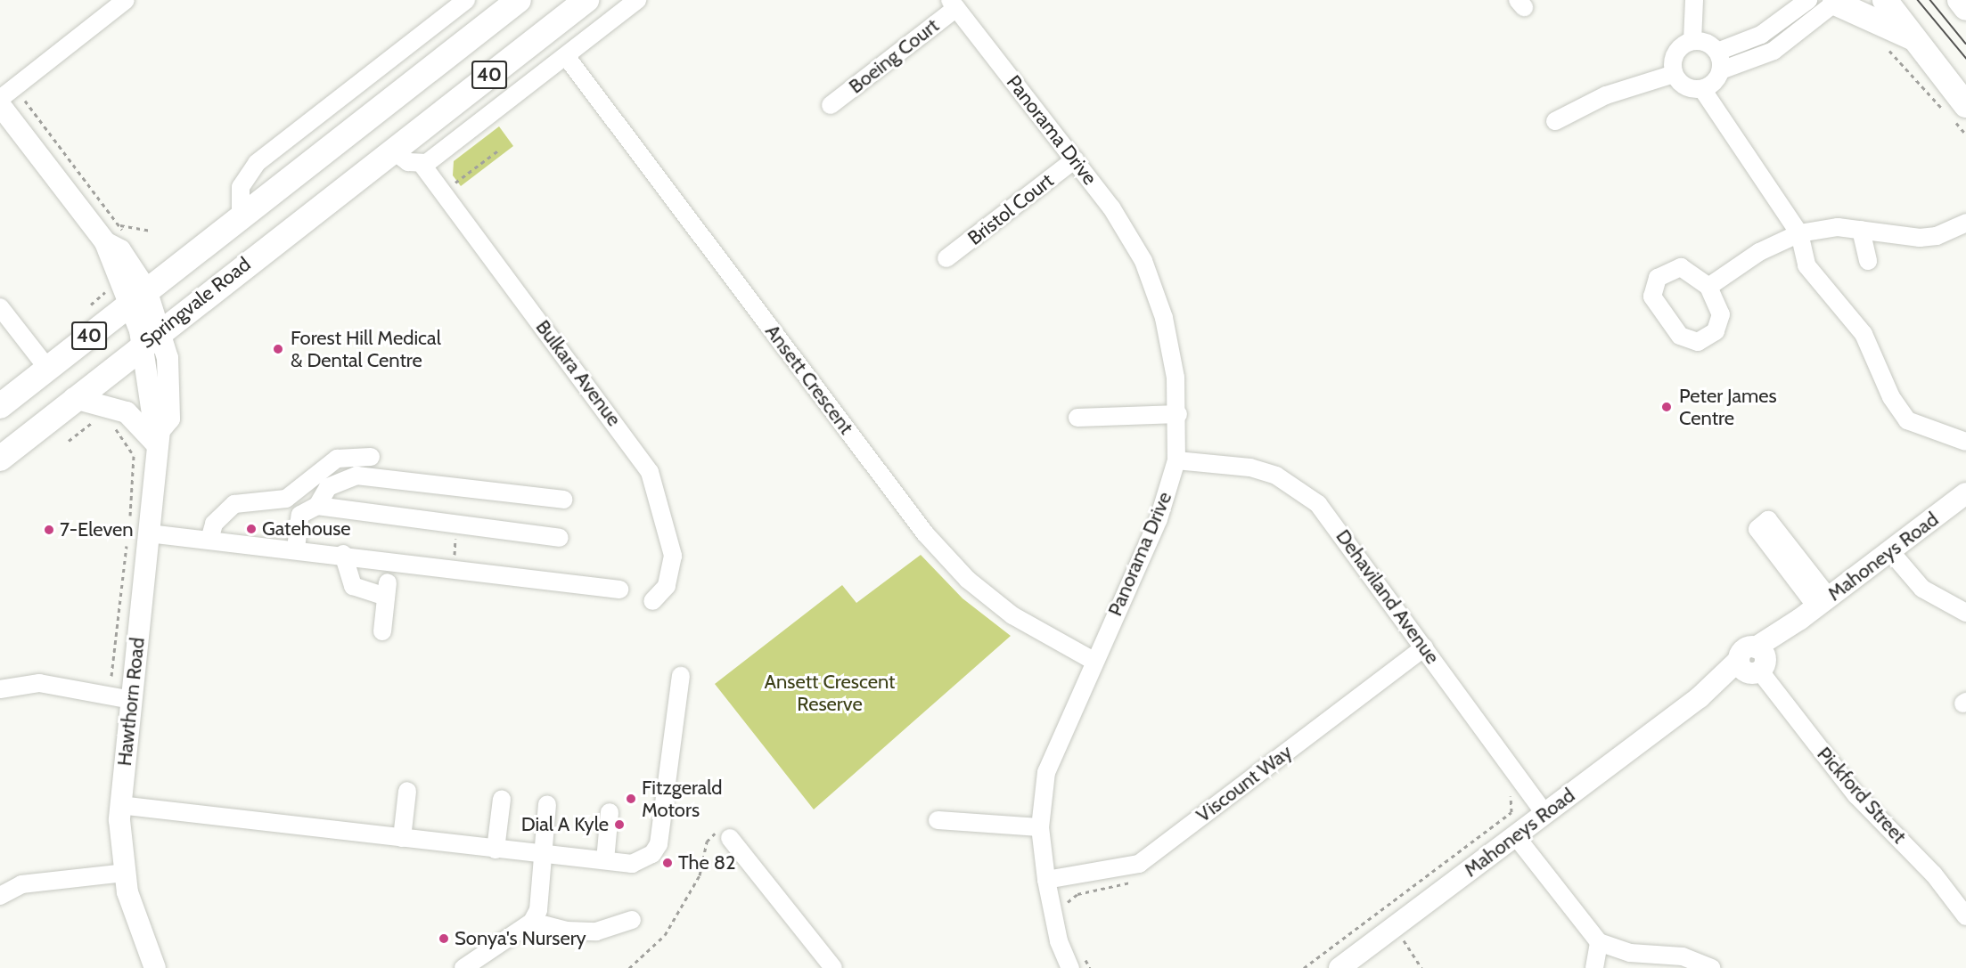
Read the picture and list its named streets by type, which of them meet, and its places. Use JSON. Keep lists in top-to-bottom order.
{
  "streets": {
    "highway": ["40", "Springvale Road"],
    "main road": ["Mahoneys Road", "Hawthorn Road"],
    "street": [
      "Boeing Court",
      "Panorama Drive",
      "Bristol Court",
      "Bulkara Avenue",
      "Ansett Crescent",
      "Dehaviland Avenue",
      "Viscount Way",
      "Pickford Street"
    ]
  },
  "crossings": [
    ["Boeing Court", "Panorama Drive"],
    ["Panorama Drive", "Bristol Court"],
    ["Panorama Drive", "Ansett Crescent"],
    ["Panorama Drive", "Dehaviland Avenue"],
    ["Panorama Drive", "Viscount Way"],
    ["Springvale Road", "Hawthorn Road"],
    ["Mahoneys Road", "Dehaviland Avenue"],
    ["Mahoneys Road", "Pickford Street"],
    ["Dehaviland Avenue", "Viscount Way"]
  ],
  "parks": ["Ansett Crescent Reserve"],
  "places": [
    "Forest Hill Medical & Dental Centre",
    "Peter James Centre",
    "Gatehouse",
    "7-Eleven",
    "Fitzgerald Motors",
    "Dial A Kyle",
    "The 82",
    "Sonya's Nursery"
  ]
}
